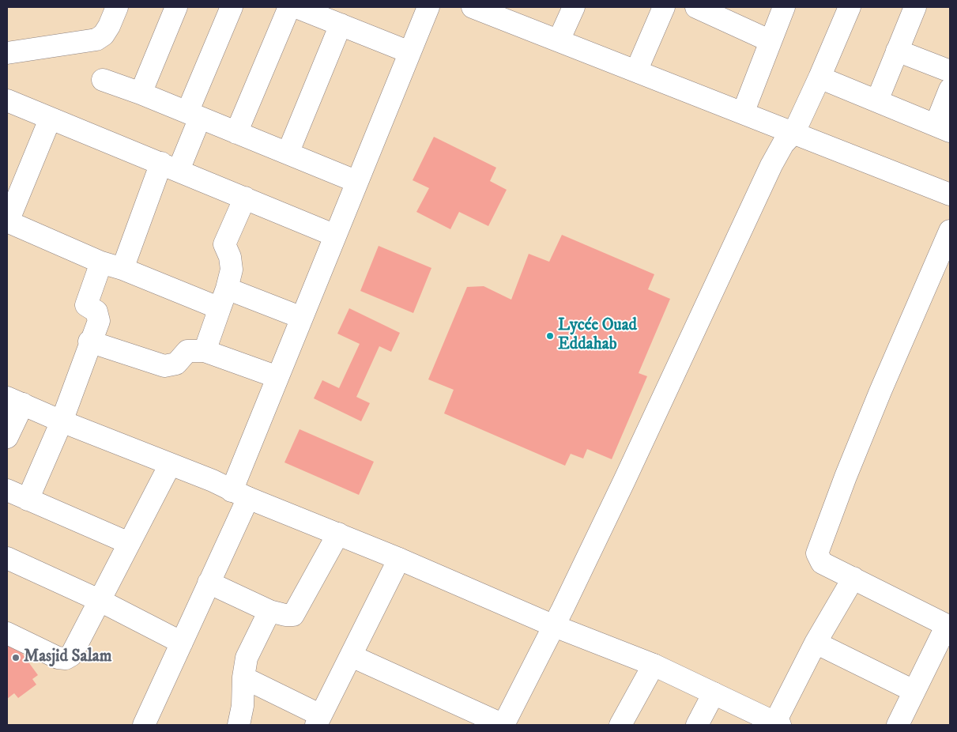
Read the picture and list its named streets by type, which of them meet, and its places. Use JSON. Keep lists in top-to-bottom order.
{
  "places": ["Lycée Ouad Eddahab", "Masjid Salam"]
}
